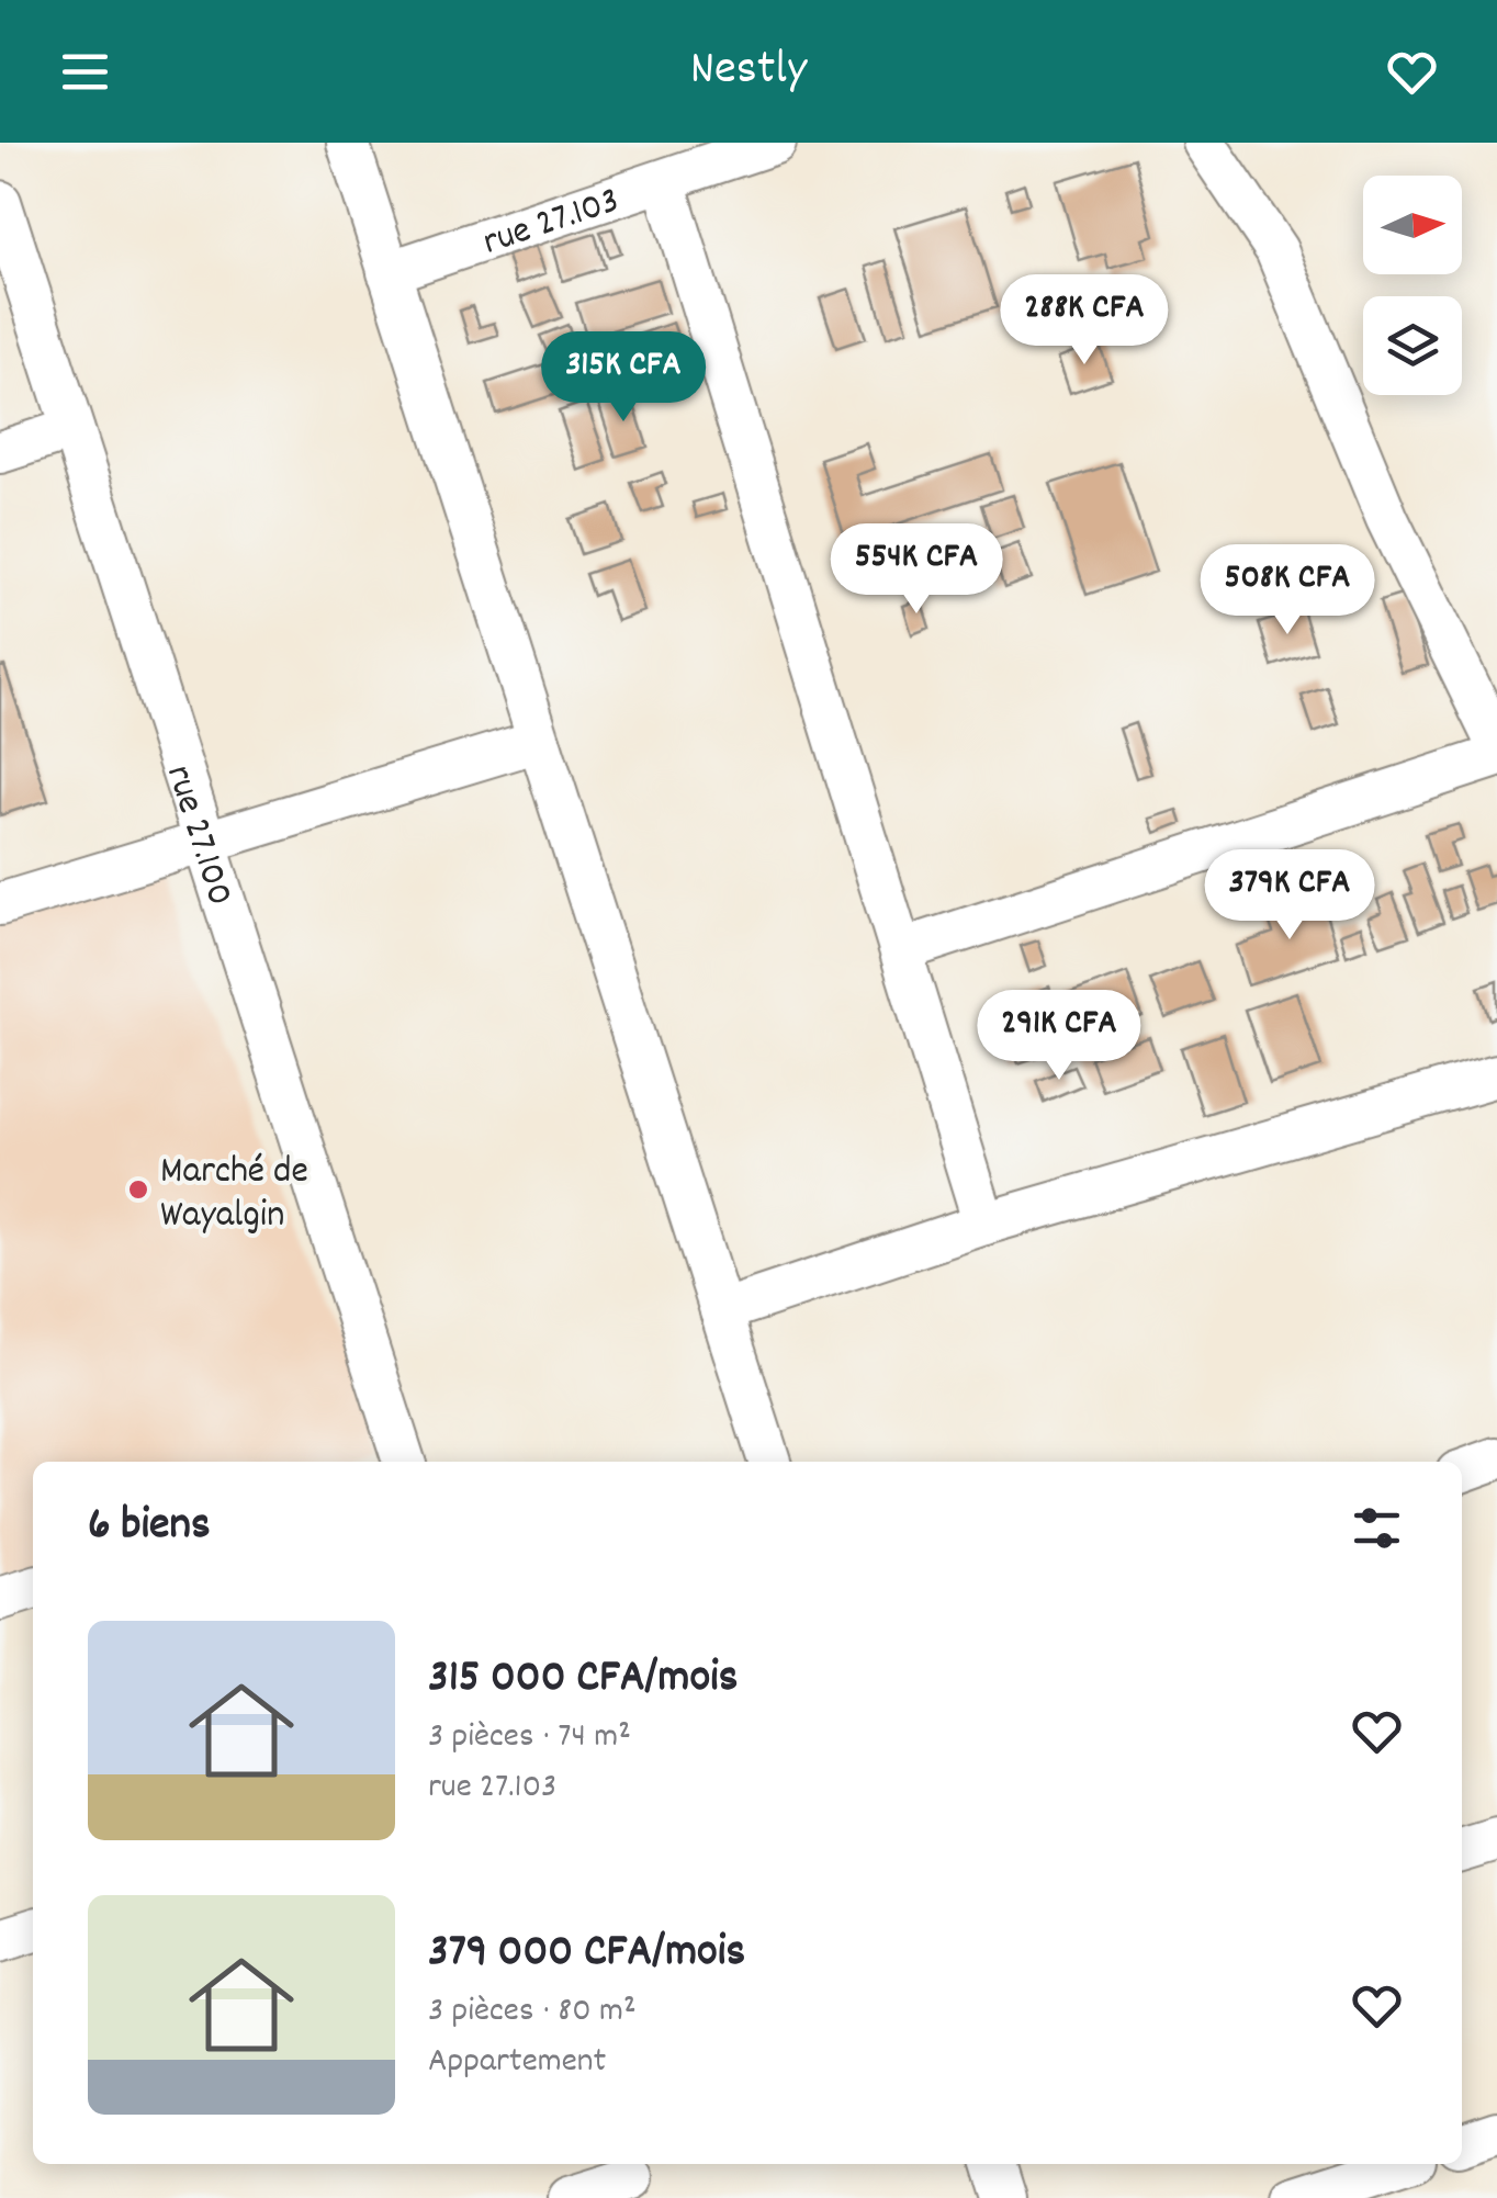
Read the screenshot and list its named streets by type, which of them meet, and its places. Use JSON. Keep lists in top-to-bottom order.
{
  "streets": {
    "street": ["rue 27.103", "rue 27.100"]
  },
  "places": ["Marché de Wayalgin"],
  "north": "right",
  "page": {
    "header": "Nestly",
    "price": [
      "288K CFA",
      "315K CFA",
      "554K CFA",
      "508K CFA",
      "379K CFA",
      "291K CFA"
    ],
    "heading": "6 biens",
    "list": [
      {
        "name": "315 000 CFA/mois",
        "note": "3 pièces · 74 m² · rue 27.103"
      },
      {
        "name": "379 000 CFA/mois",
        "note": "3 pièces · 80 m² · Appartement"
      }
    ]
  }
}
